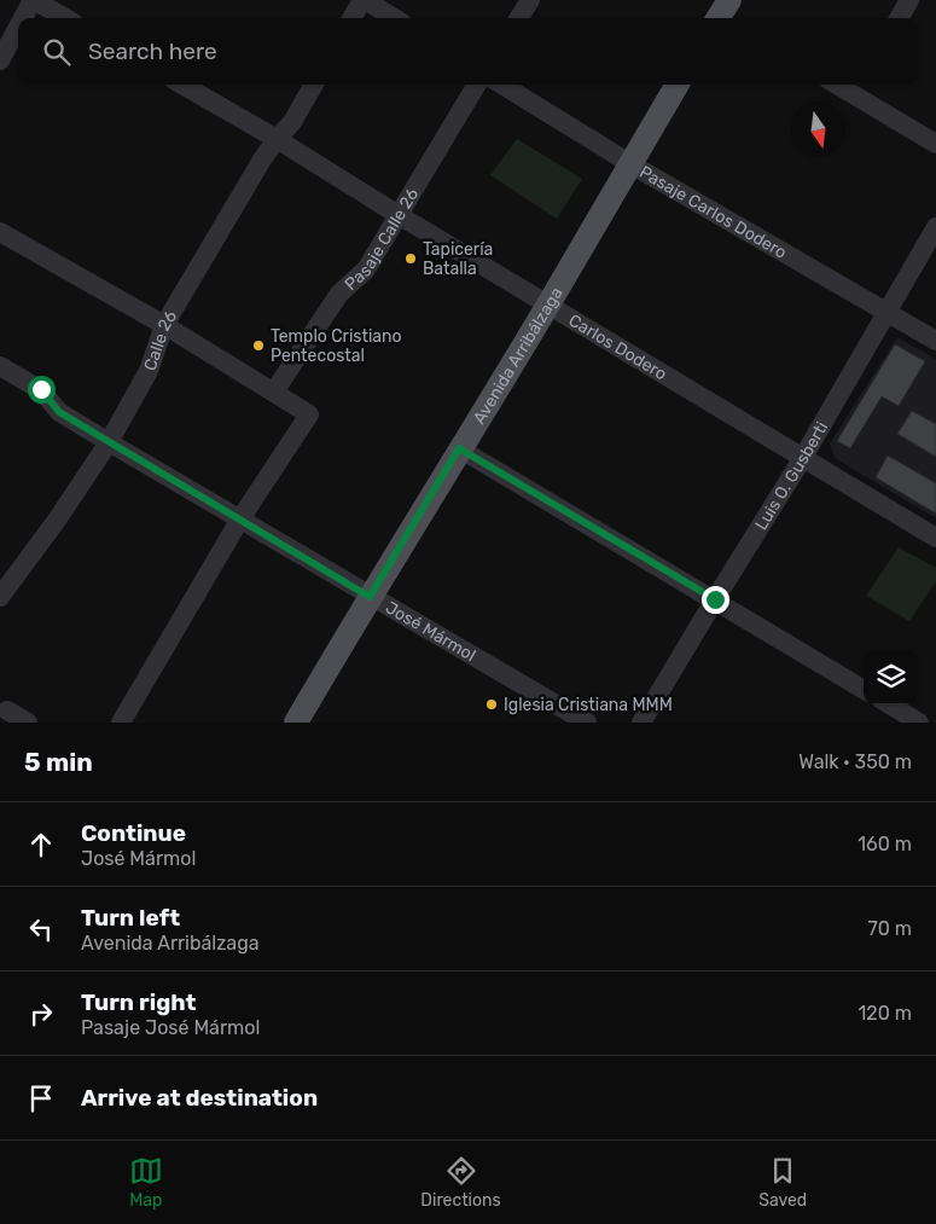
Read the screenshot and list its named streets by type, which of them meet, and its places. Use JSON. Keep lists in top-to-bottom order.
{
  "streets": {
    "main road": ["Avenida Arribálzaga"],
    "street": [
      "Pasaje Carlos Dodero",
      "Pasaje Calle 26",
      "Calle 26",
      "Carlos Dodero",
      "Luis O. Gusberti",
      "José Mármol"
    ]
  },
  "crossings": [
    ["Pasaje Carlos Dodero", "Avenida Arribálzaga"],
    ["Pasaje Carlos Dodero", "Luis O. Gusberti"],
    ["Pasaje Calle 26", "Carlos Dodero"],
    ["Calle 26", "Carlos Dodero"],
    ["Calle 26", "José Mármol"],
    ["Carlos Dodero", "Avenida Arribálzaga"],
    ["Carlos Dodero", "Luis O. Gusberti"],
    ["Avenida Arribálzaga", "José Mármol"]
  ],
  "places": ["Tapicería Batalla", "Templo Cristiano Pentecostal", "Iglesia Cristiana MMM"],
  "north": "bottom",
  "page": {
    "search": "Search here",
    "heading": ["5 min", "Walk · 350 m"],
    "list": [
      ["Continue", "José Mármol", "160 m"],
      ["Turn left", "Avenida Arribálzaga", "70 m"],
      ["Turn right", "Pasaje José Mármol", "120 m"],
      "Arrive at destination"
    ],
    "nav": ["Map", "Directions", "Saved"]
  }
}
